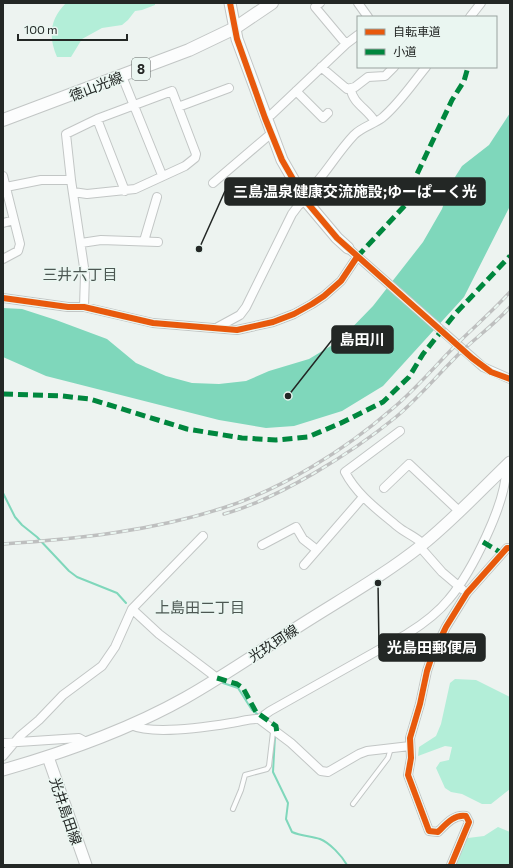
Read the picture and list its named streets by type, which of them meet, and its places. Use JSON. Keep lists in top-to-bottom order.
{
  "streets": {
    "main road": [
      "8",
      "徳山光線",
      "光玖珂線",
      "光井島田線"
    ]
  },
  "crossings": [
    ["光玖珂線", "光井島田線"]
  ],
  "districts": ["三井六丁目", "上島田二丁目"],
  "places": ["三島温泉健康交流施設;ゆーぱーく光", "島田川", "光島田郵便局"],
  "legend": ["自転車道", "小道"],
  "scale_bar": "100 m"
}
